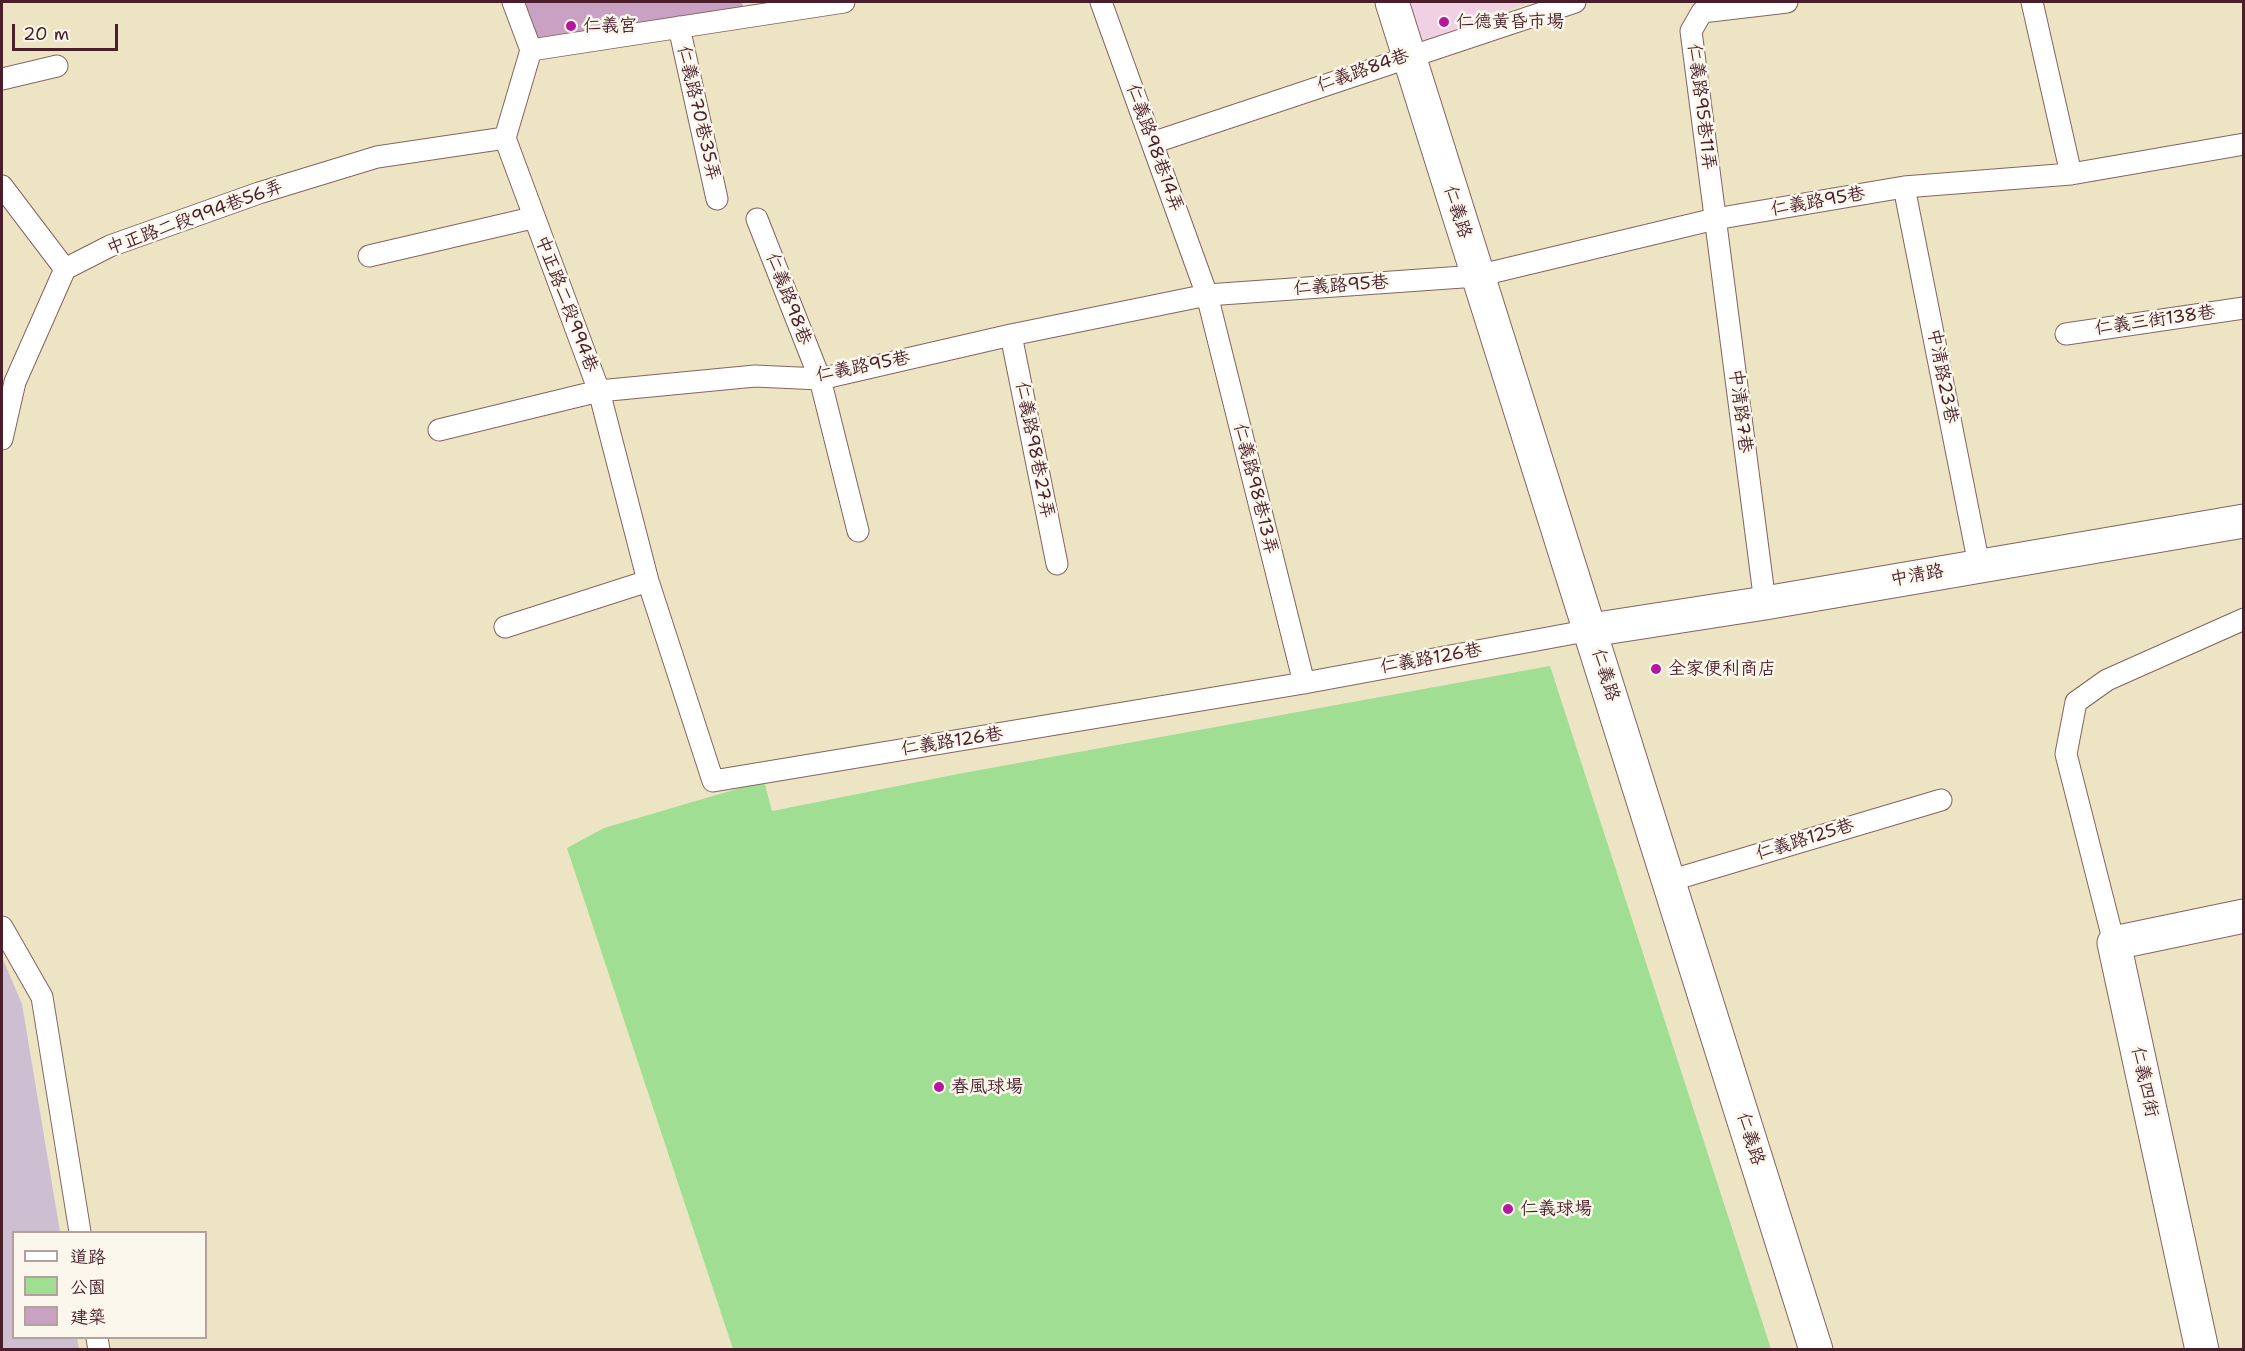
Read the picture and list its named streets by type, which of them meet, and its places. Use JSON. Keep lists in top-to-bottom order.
{
  "streets": {
    "street": ["仁義路", "中清路", "仁義四街"],
    "lane": [
      "仁義路84巷",
      "仁義路95巷11弄",
      "仁義路70巷35弄",
      "仁義路98巷14弄",
      "仁義路95巷",
      "中正路二段994巷56弄",
      "仁義路98巷",
      "中正路二段994巷",
      "仁義三街138巷",
      "中清路23巷",
      "中清路7巷",
      "仁義路98巷27弄",
      "仁義路98巷13弄",
      "仁義路126巷",
      "仁義路125巷"
    ]
  },
  "crossings": [
    ["仁義路84巷", "仁義路98巷14弄"],
    ["仁義路84巷", "仁義路"],
    ["仁義路95巷11弄", "仁義路95巷"],
    ["仁義路95巷11弄", "中清路7巷"],
    ["仁義路98巷14弄", "仁義路95巷"],
    ["仁義路98巷14弄", "仁義路98巷13弄"],
    ["仁義路95巷", "仁義路"],
    ["仁義路95巷", "仁義路98巷"],
    ["仁義路95巷", "中正路二段994巷"],
    ["仁義路95巷", "中清路23巷"],
    ["仁義路95巷", "中清路7巷"],
    ["仁義路95巷", "仁義路98巷27弄"],
    ["仁義路95巷", "仁義路98巷13弄"],
    ["仁義路95巷", "仁義路126巷"],
    ["仁義路", "中清路"],
    ["仁義路", "仁義路126巷"],
    ["仁義路", "仁義路125巷"],
    ["中正路二段994巷56弄", "中正路二段994巷"],
    ["中正路二段994巷", "仁義路126巷"],
    ["中清路23巷", "中清路"],
    ["中清路7巷", "中清路"],
    ["仁義路98巷13弄", "仁義路126巷"],
    ["中清路", "仁義路126巷"]
  ],
  "places": [
    "仁德黃昏市場",
    "仁義宮",
    "全家便利商店",
    "春風球場",
    "仁義球場"
  ],
  "legend": ["道路", "公園", "建築"],
  "scale_bar": "20 m"
}
